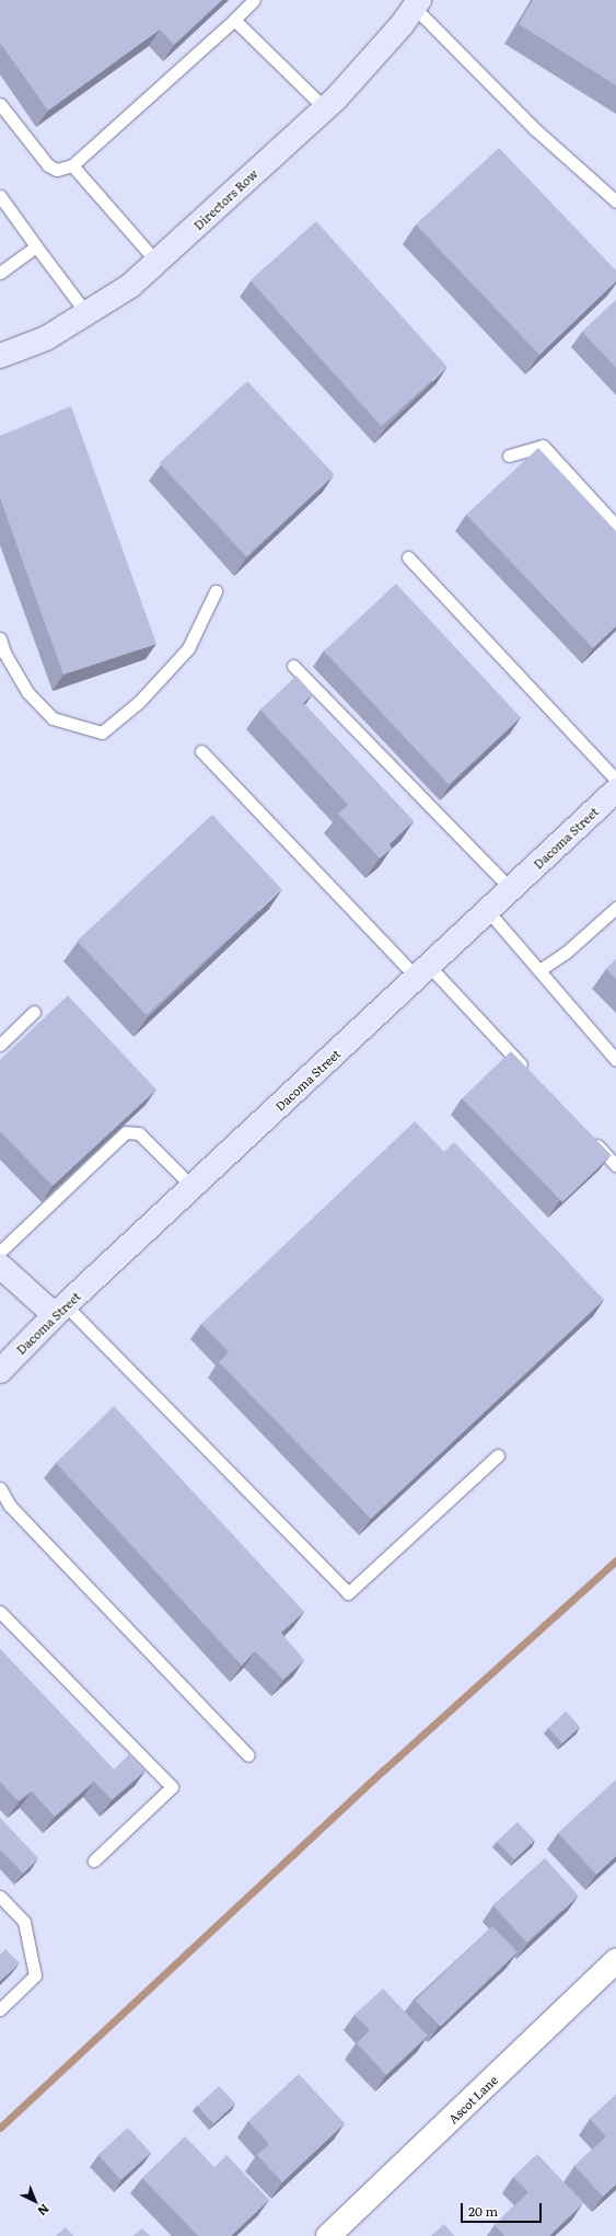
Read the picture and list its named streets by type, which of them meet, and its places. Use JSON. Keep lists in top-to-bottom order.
{
  "streets": {
    "main road": ["Directors Row", "Dacoma Street"],
    "street": ["Ascot Lane"]
  },
  "scale_bar": "20 m",
  "north": "bottom right"
}
